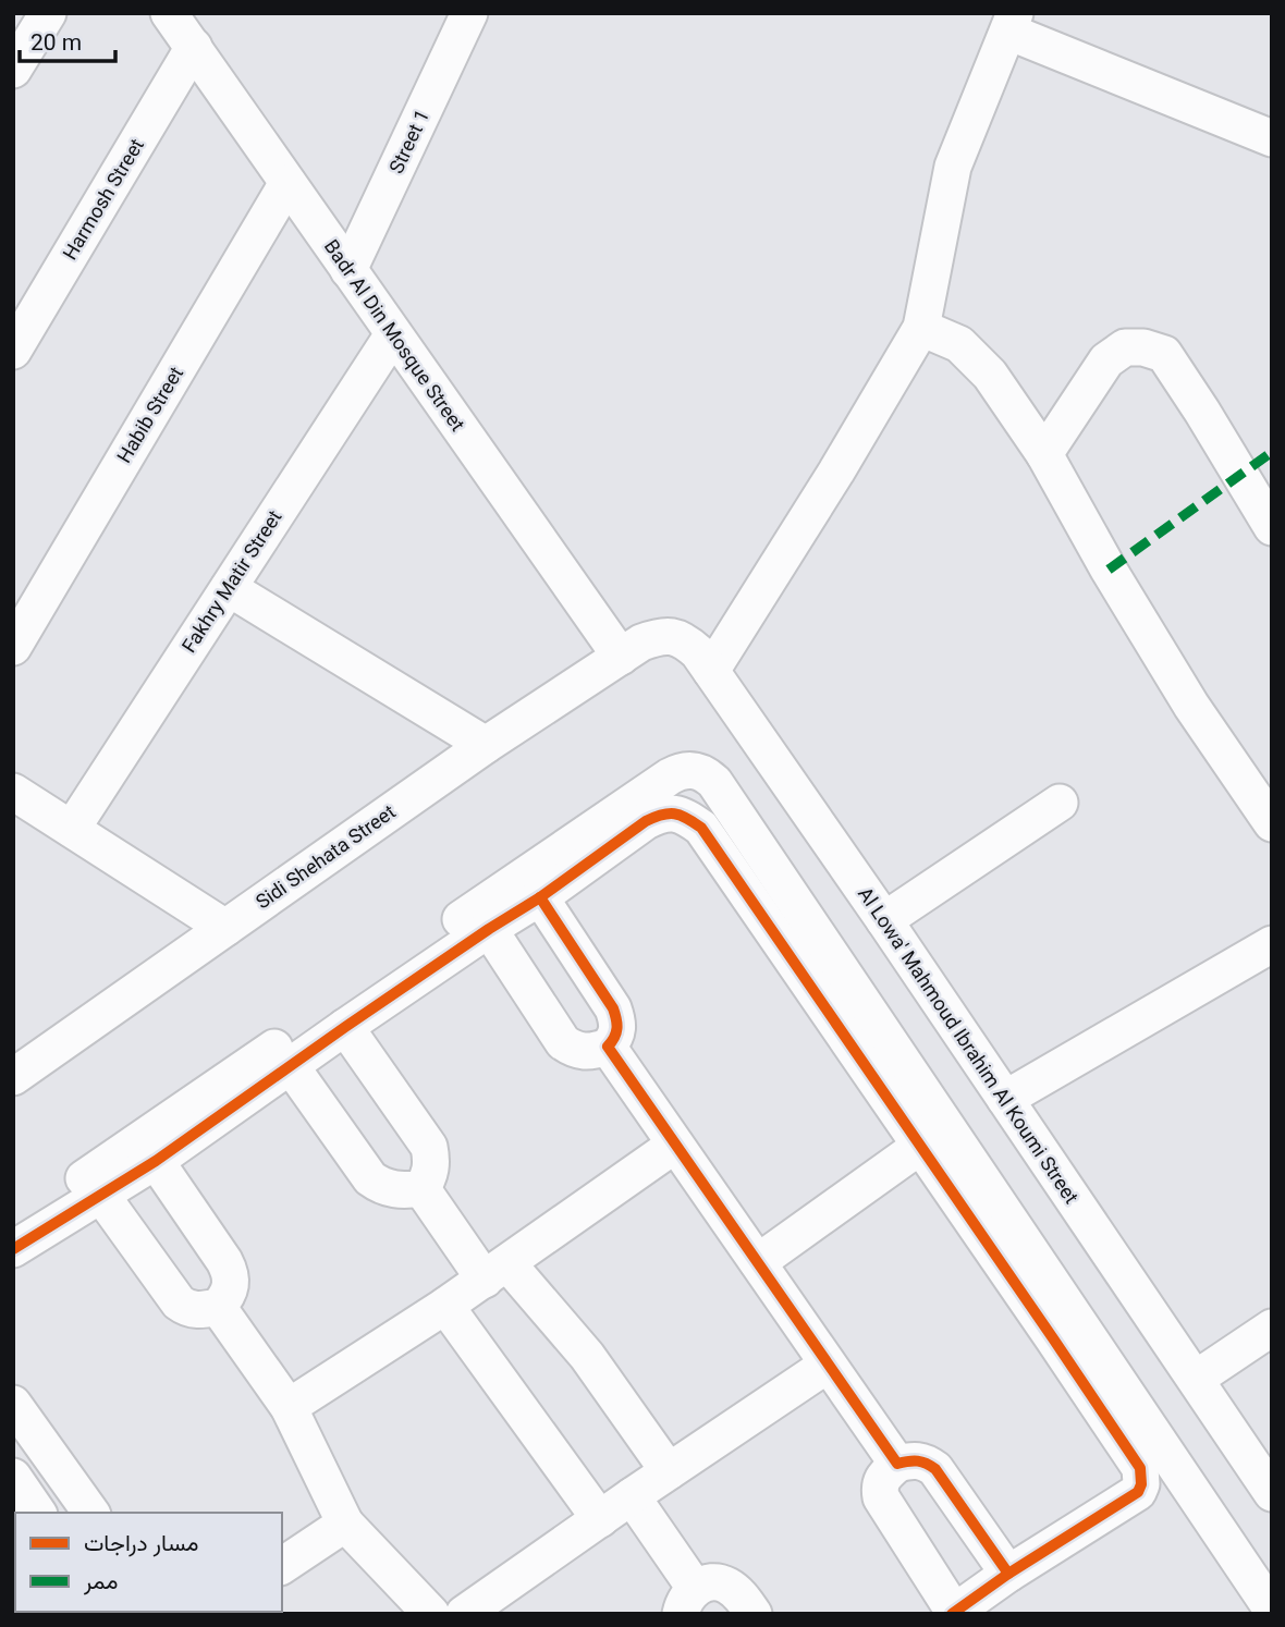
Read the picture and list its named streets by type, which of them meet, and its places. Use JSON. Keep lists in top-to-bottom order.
{
  "streets": {
    "street": [
      "Street 1",
      "Harmosh Street",
      "Badr Al Din Mosque Street",
      "Habib Street",
      "Fakhry Matir Street",
      "Sidi Shehata Street",
      "Al Lowa' Mahmoud Ibrahim Al Koumi Street"
    ]
  },
  "crossings": [
    ["Street 1", "Badr Al Din Mosque Street"],
    ["Harmosh Street", "Badr Al Din Mosque Street"],
    ["Badr Al Din Mosque Street", "Habib Street"],
    ["Badr Al Din Mosque Street", "Fakhry Matir Street"],
    ["Badr Al Din Mosque Street", "Sidi Shehata Street"],
    ["Badr Al Din Mosque Street", "Al Lowa' Mahmoud Ibrahim Al Koumi Street"],
    ["Sidi Shehata Street", "Al Lowa' Mahmoud Ibrahim Al Koumi Street"]
  ],
  "legend": ["مسار دراجات", "ممر"],
  "scale_bar": "20 m"
}
